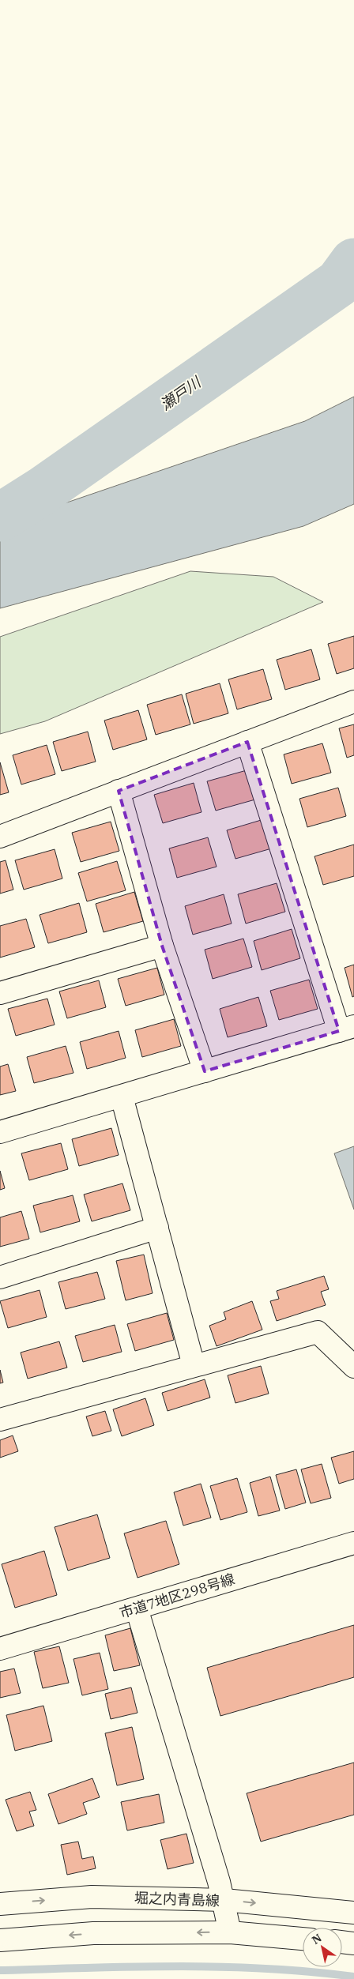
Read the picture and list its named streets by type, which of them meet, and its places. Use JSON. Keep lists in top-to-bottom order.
{
  "streets": {
    "street": ["市道7地区298号線", "堀之内青島線"]
  },
  "water": ["瀬戸川"],
  "north": "top left"
}
